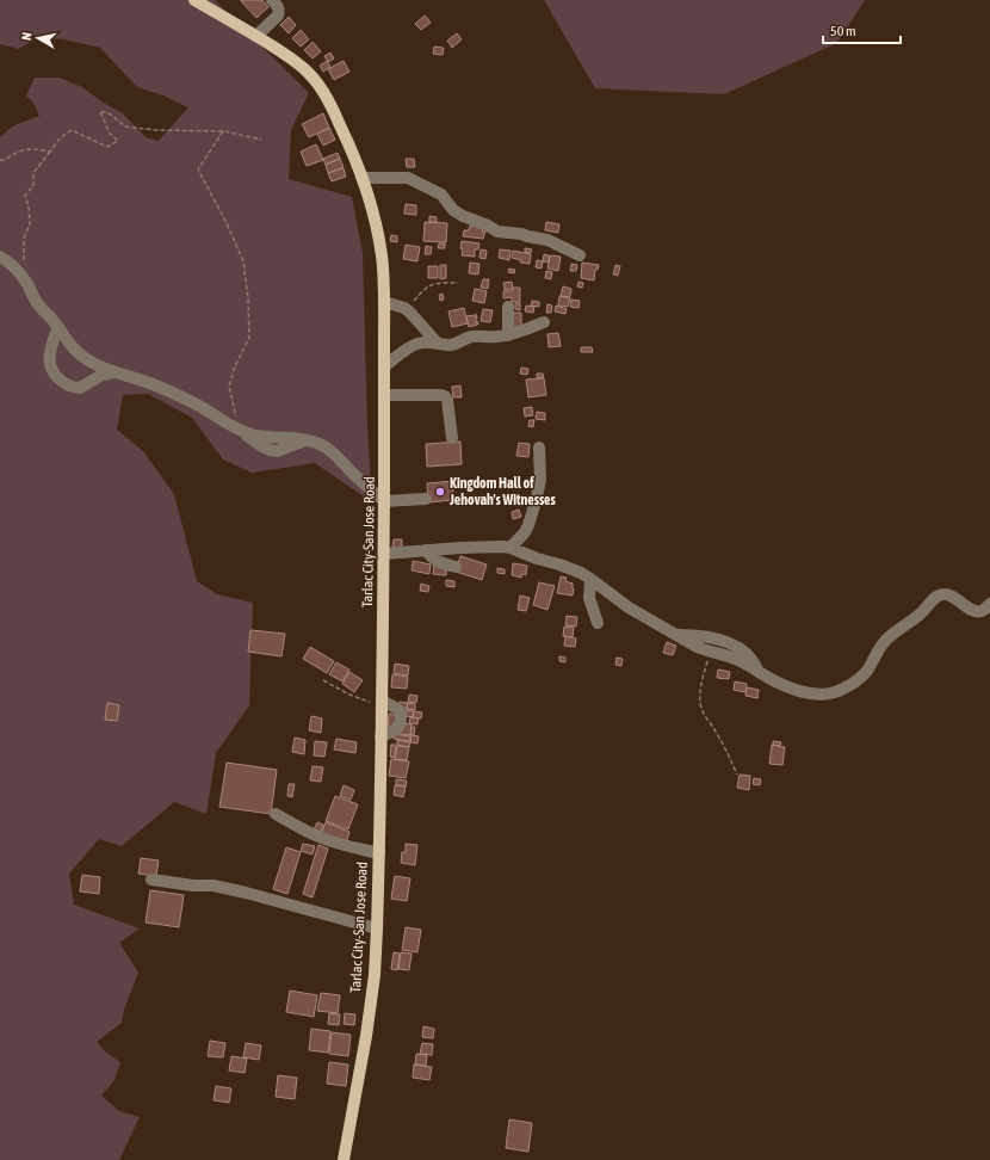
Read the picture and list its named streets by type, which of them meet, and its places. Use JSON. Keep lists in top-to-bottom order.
{
  "streets": {
    "main road": ["Tarlac City-San Jose Road"]
  },
  "places": ["Kingdom Hall of Jehovah's Witnesses"],
  "scale_bar": "50 m",
  "north": "left"
}
